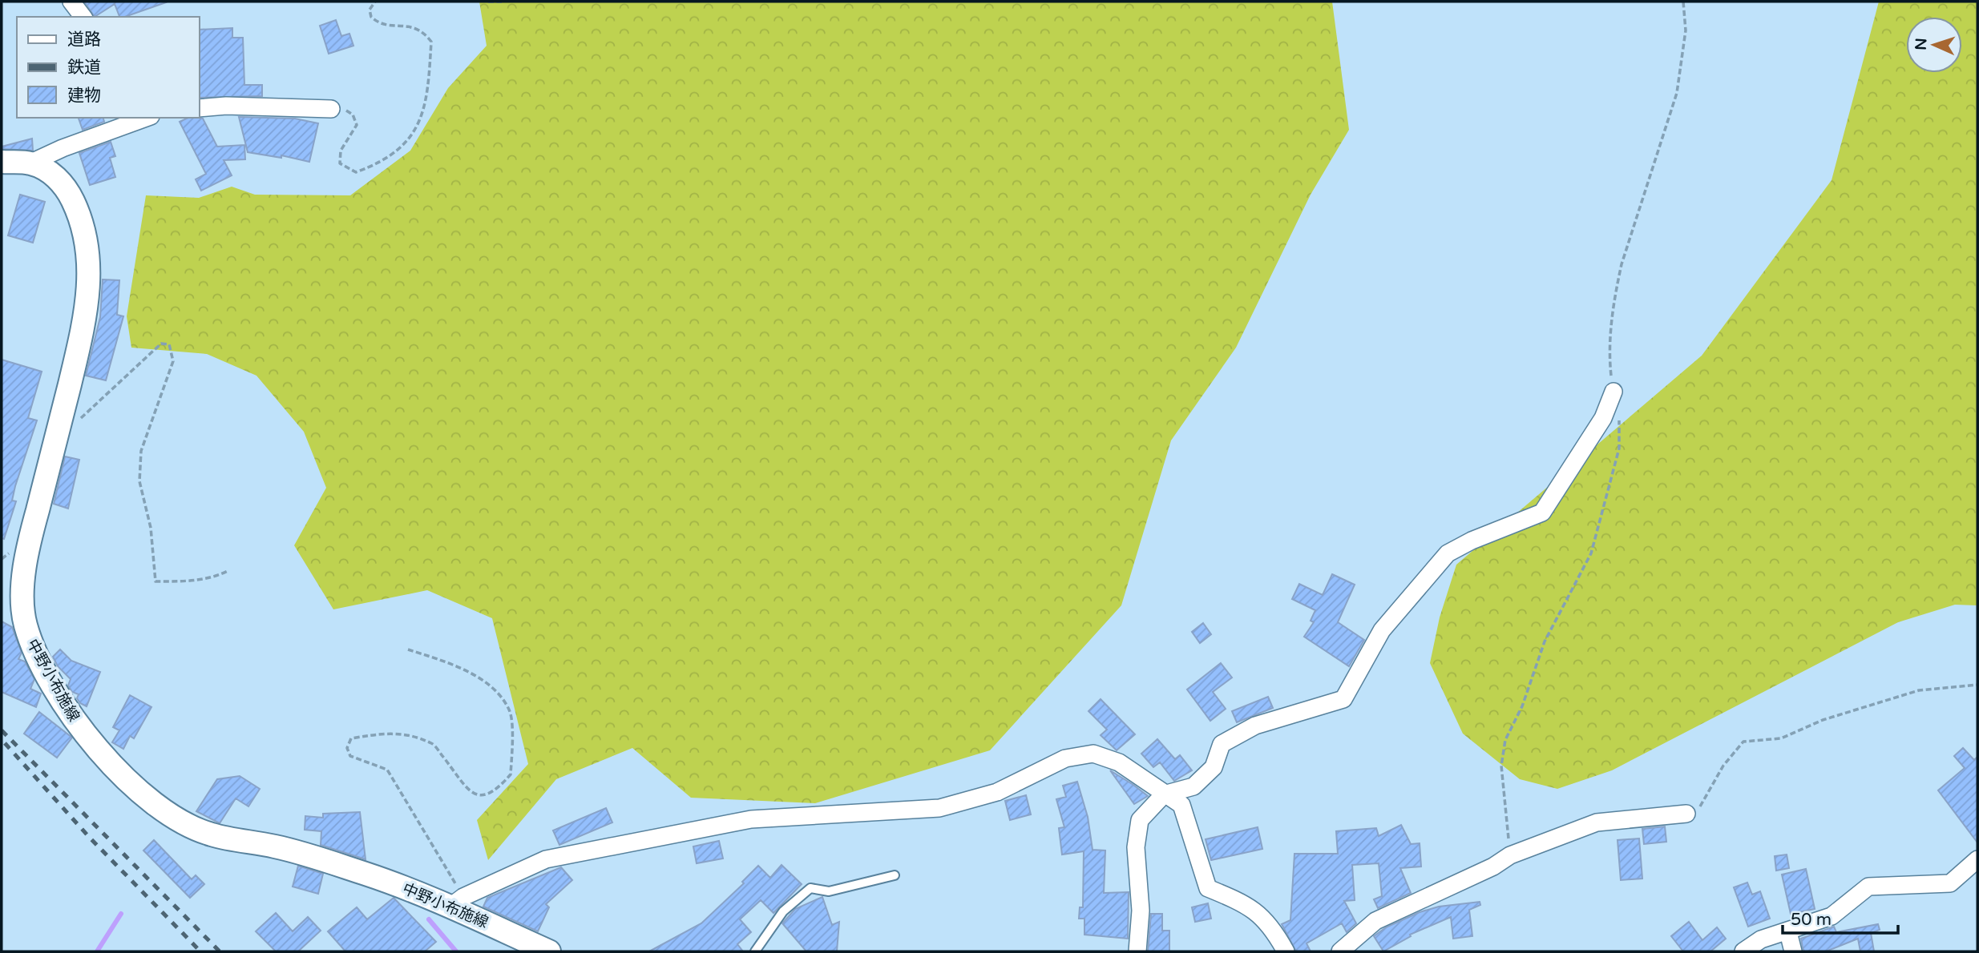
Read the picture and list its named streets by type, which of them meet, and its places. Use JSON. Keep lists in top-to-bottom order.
{
  "streets": {
    "main road": ["中野小布施線"]
  },
  "legend": ["道路", "鉄道", "建物"],
  "scale_bar": "50 m",
  "north": "left"
}
